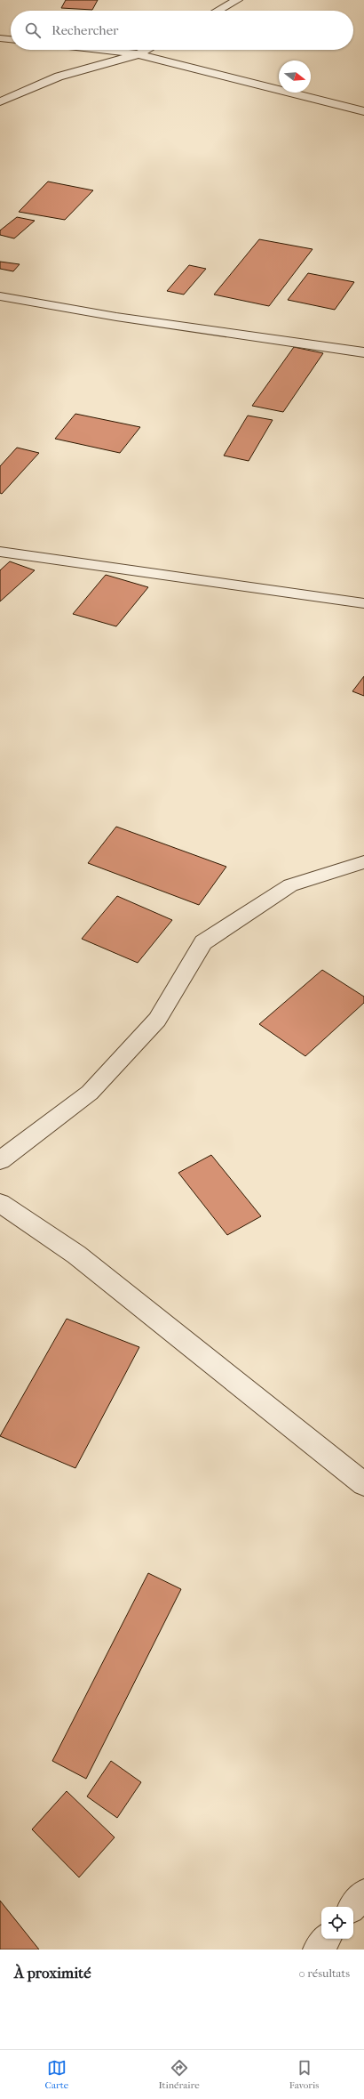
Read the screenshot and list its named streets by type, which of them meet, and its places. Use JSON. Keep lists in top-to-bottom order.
{
  "north": "right",
  "page": {
    "search": "Rechercher",
    "heading": ["À proximité", "0 résultats"],
    "nav": ["Carte", "Itinéraire", "Favoris"]
  }
}
